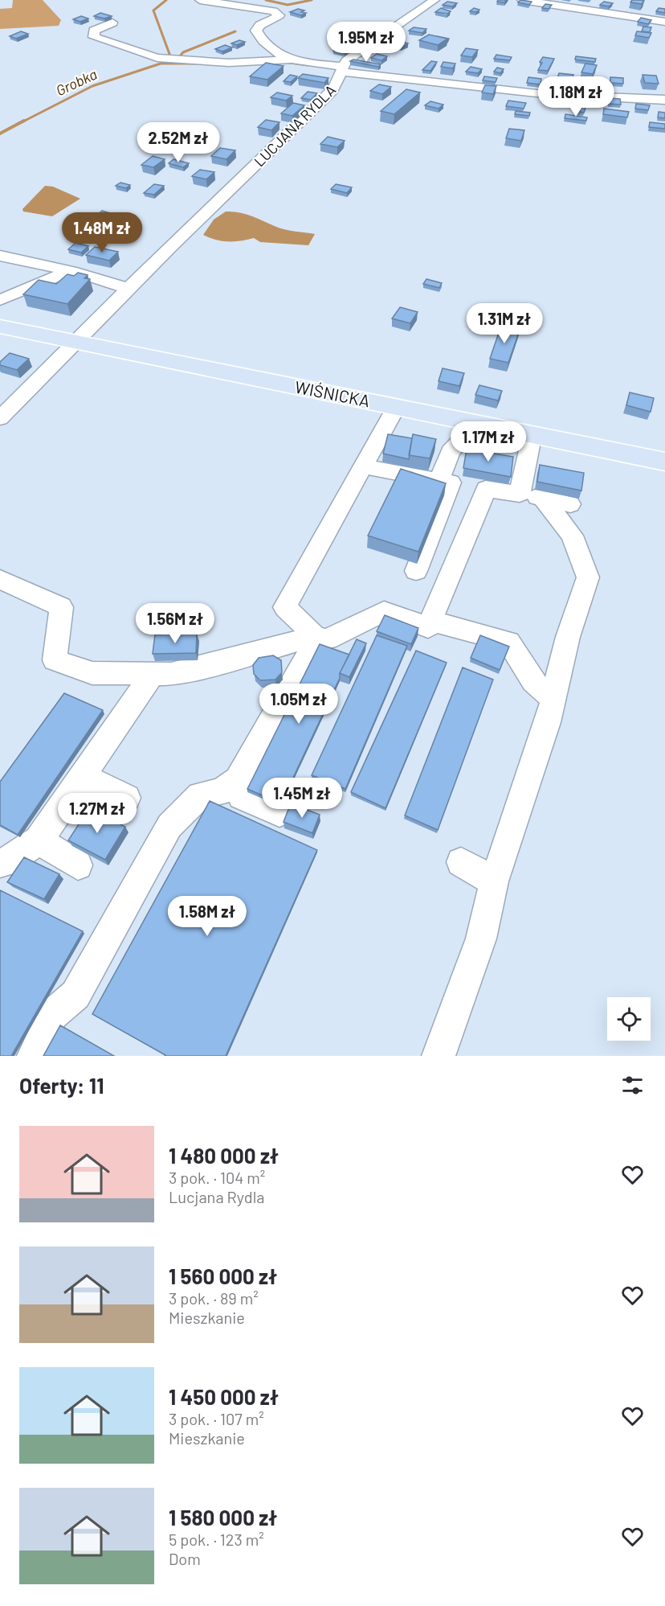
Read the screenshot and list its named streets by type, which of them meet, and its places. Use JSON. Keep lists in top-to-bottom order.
{
  "streets": {
    "main road": ["WIŚNICKA"],
    "street": ["LUCJANA RYDLA"]
  },
  "crossings": [
    ["LUCJANA RYDLA", "WIŚNICKA"]
  ],
  "water": ["Grobka"],
  "page": {
    "price": [
      "1.95M zł",
      "1.18M zł",
      "2.52M zł",
      "1.48M zł",
      "1.31M zł",
      "1.17M zł",
      "1.56M zł",
      "1.05M zł",
      "1.45M zł",
      "1.27M zł",
      "1.58M zł"
    ],
    "heading": "Oferty: 11",
    "list": [
      {
        "name": "1 480 000 zł",
        "note": "3 pok. · 104 m² · Lucjana Rydla"
      },
      {
        "name": "1 560 000 zł",
        "note": "3 pok. · 89 m² · Mieszkanie"
      },
      {
        "name": "1 450 000 zł",
        "note": "3 pok. · 107 m² · Mieszkanie"
      },
      {
        "name": "1 580 000 zł",
        "note": "5 pok. · 123 m² · Dom"
      }
    ]
  }
}
